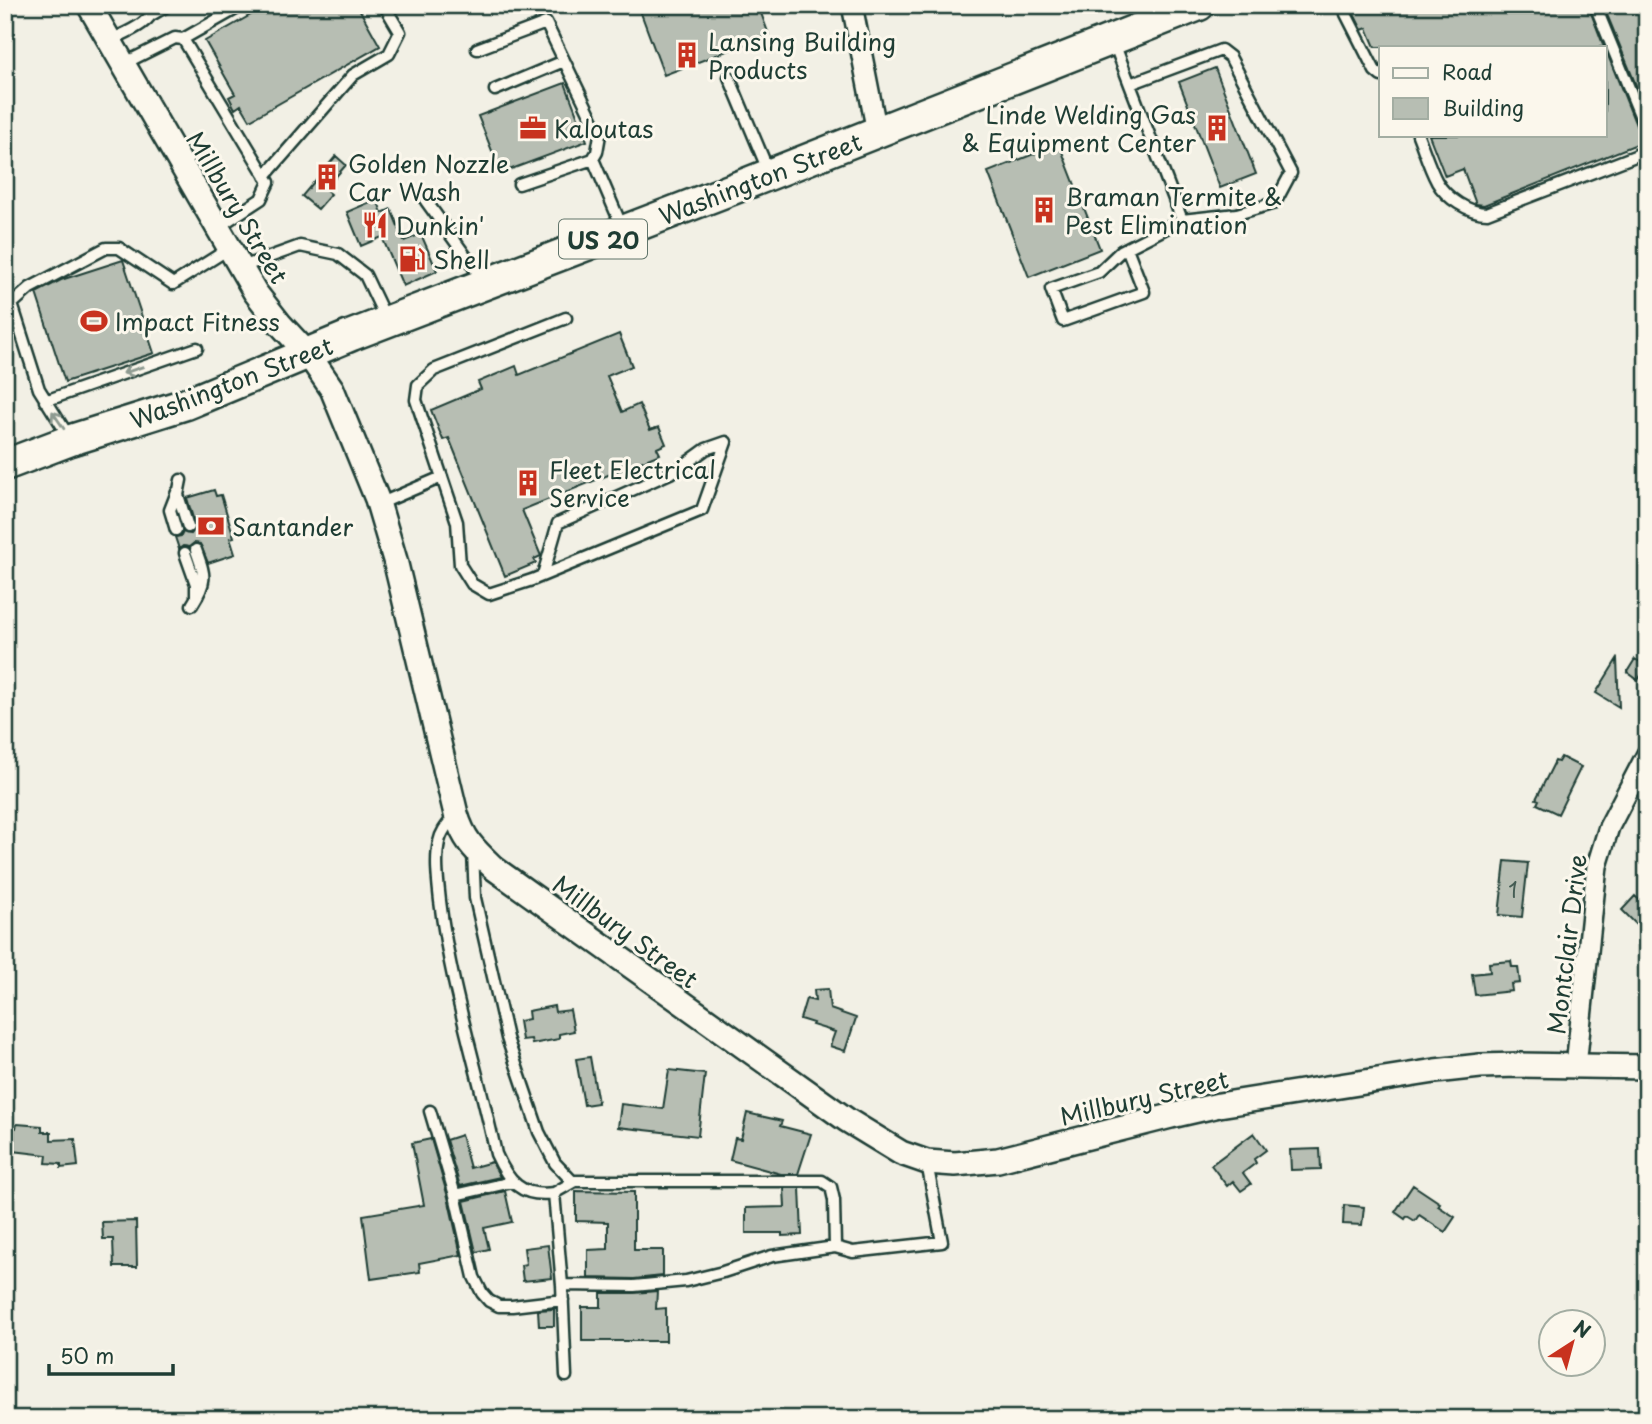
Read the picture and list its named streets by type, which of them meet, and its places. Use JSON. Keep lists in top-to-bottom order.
{
  "streets": {
    "main road": ["Washington Street", "US 20"],
    "street": ["Millbury Street", "Montclair Drive"]
  },
  "crossings": [
    ["Washington Street", "Millbury Street"],
    ["Millbury Street", "Montclair Drive"]
  ],
  "places": {
    "building": [
      "Lansing Building Products",
      "Linde Welding Gas & Equipment Center",
      "Golden Nozzle Car Wash",
      "Braman Termite & Pest Elimination",
      "Fleet Electrical Service"
    ],
    "office": ["Kaloutas"],
    "restaurant": ["Dunkin'"],
    "fuel station": ["Shell"],
    "sports": ["Impact Fitness"],
    "bank": ["Santander"]
  },
  "house_numbers": ["1"],
  "legend": ["Road", "Building"],
  "scale_bar": "50 m",
  "north": "top right"
}
